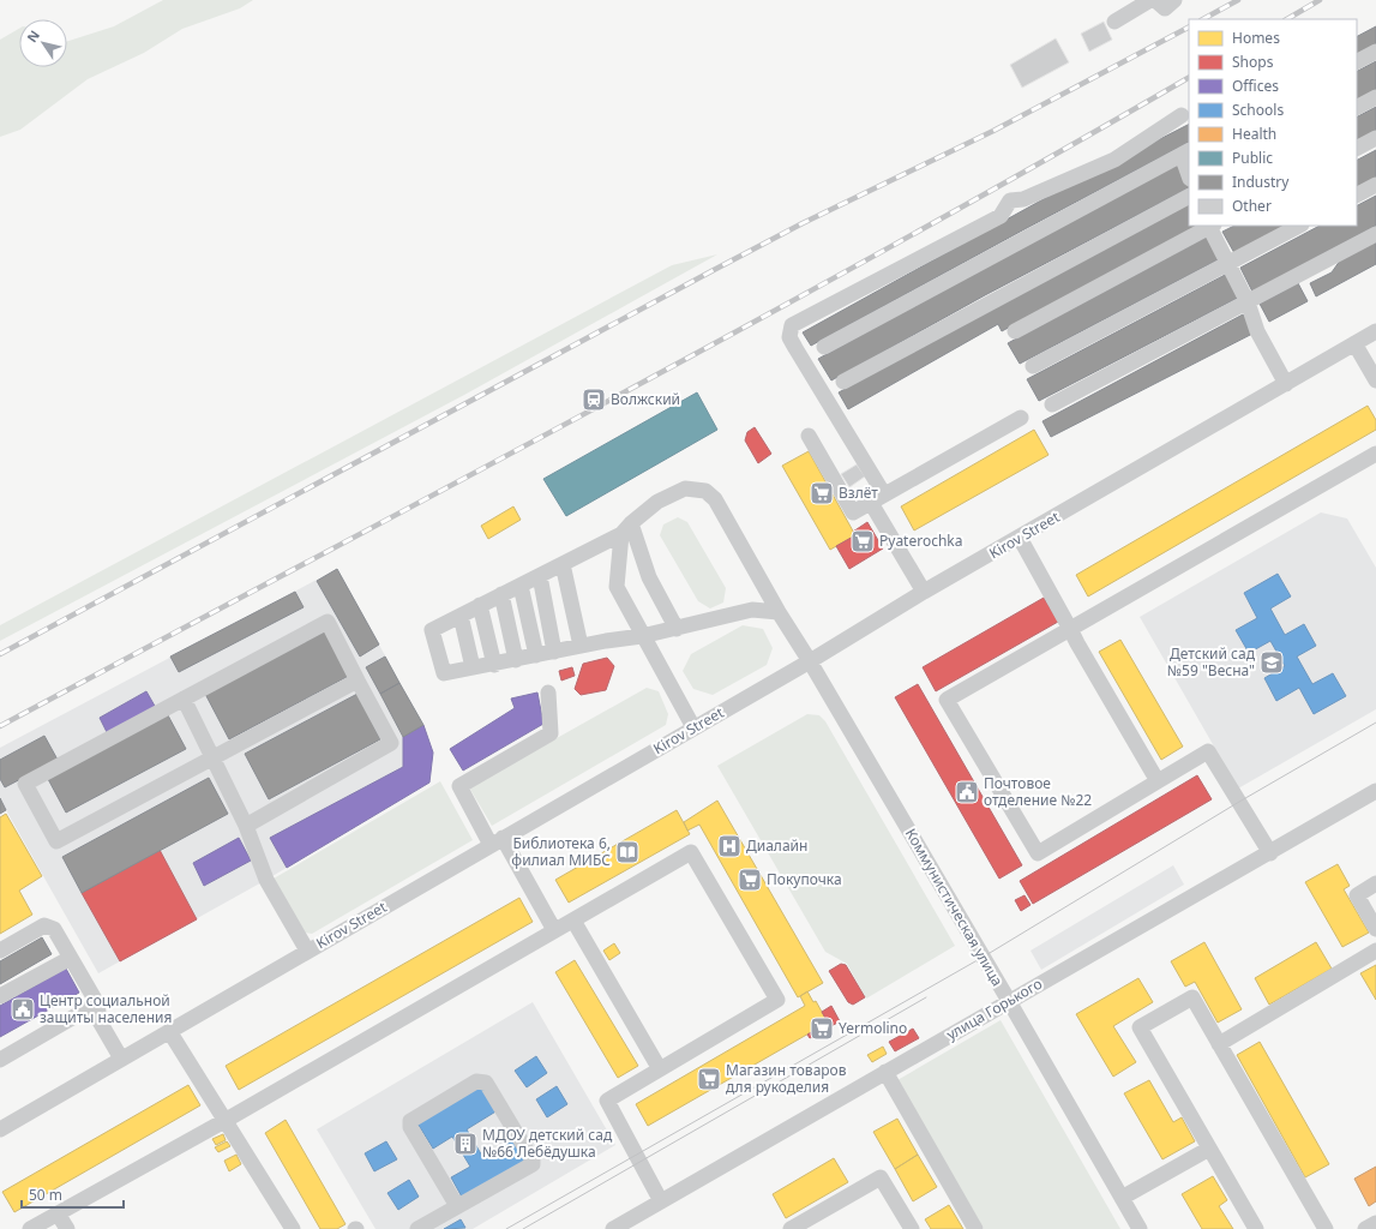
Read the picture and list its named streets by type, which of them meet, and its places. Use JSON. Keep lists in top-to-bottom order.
{
  "streets": {
    "street": ["Kirov Street", "Коммунистическая улица", "улица Горького"]
  },
  "crossings": [
    ["Kirov Street", "Коммунистическая улица"],
    ["Коммунистическая улица", "улица Горького"]
  ],
  "places": {
    "station": ["Волжский"],
    "supermarket": [
      "Взлёт",
      "Pyaterochka",
      "Покупочка",
      "Yermolino",
      "Магазин товаров для рукоделия"
    ],
    "school or university": ["Детский сад №59 \"Весна\""],
    "public building": ["Почтовое отделение №22", "Центр социальной защиты населения"],
    "hospital": ["Диалайн"],
    "library": ["Библиотека 6, филиал МИБС"],
    "building": ["МДОУ детский сад №66 Лебёдушка"]
  },
  "legend": [
    "Homes",
    "Shops",
    "Offices",
    "Schools",
    "Health",
    "Public",
    "Industry",
    "Other"
  ],
  "scale_bar": "50 m",
  "north": "top left"
}
